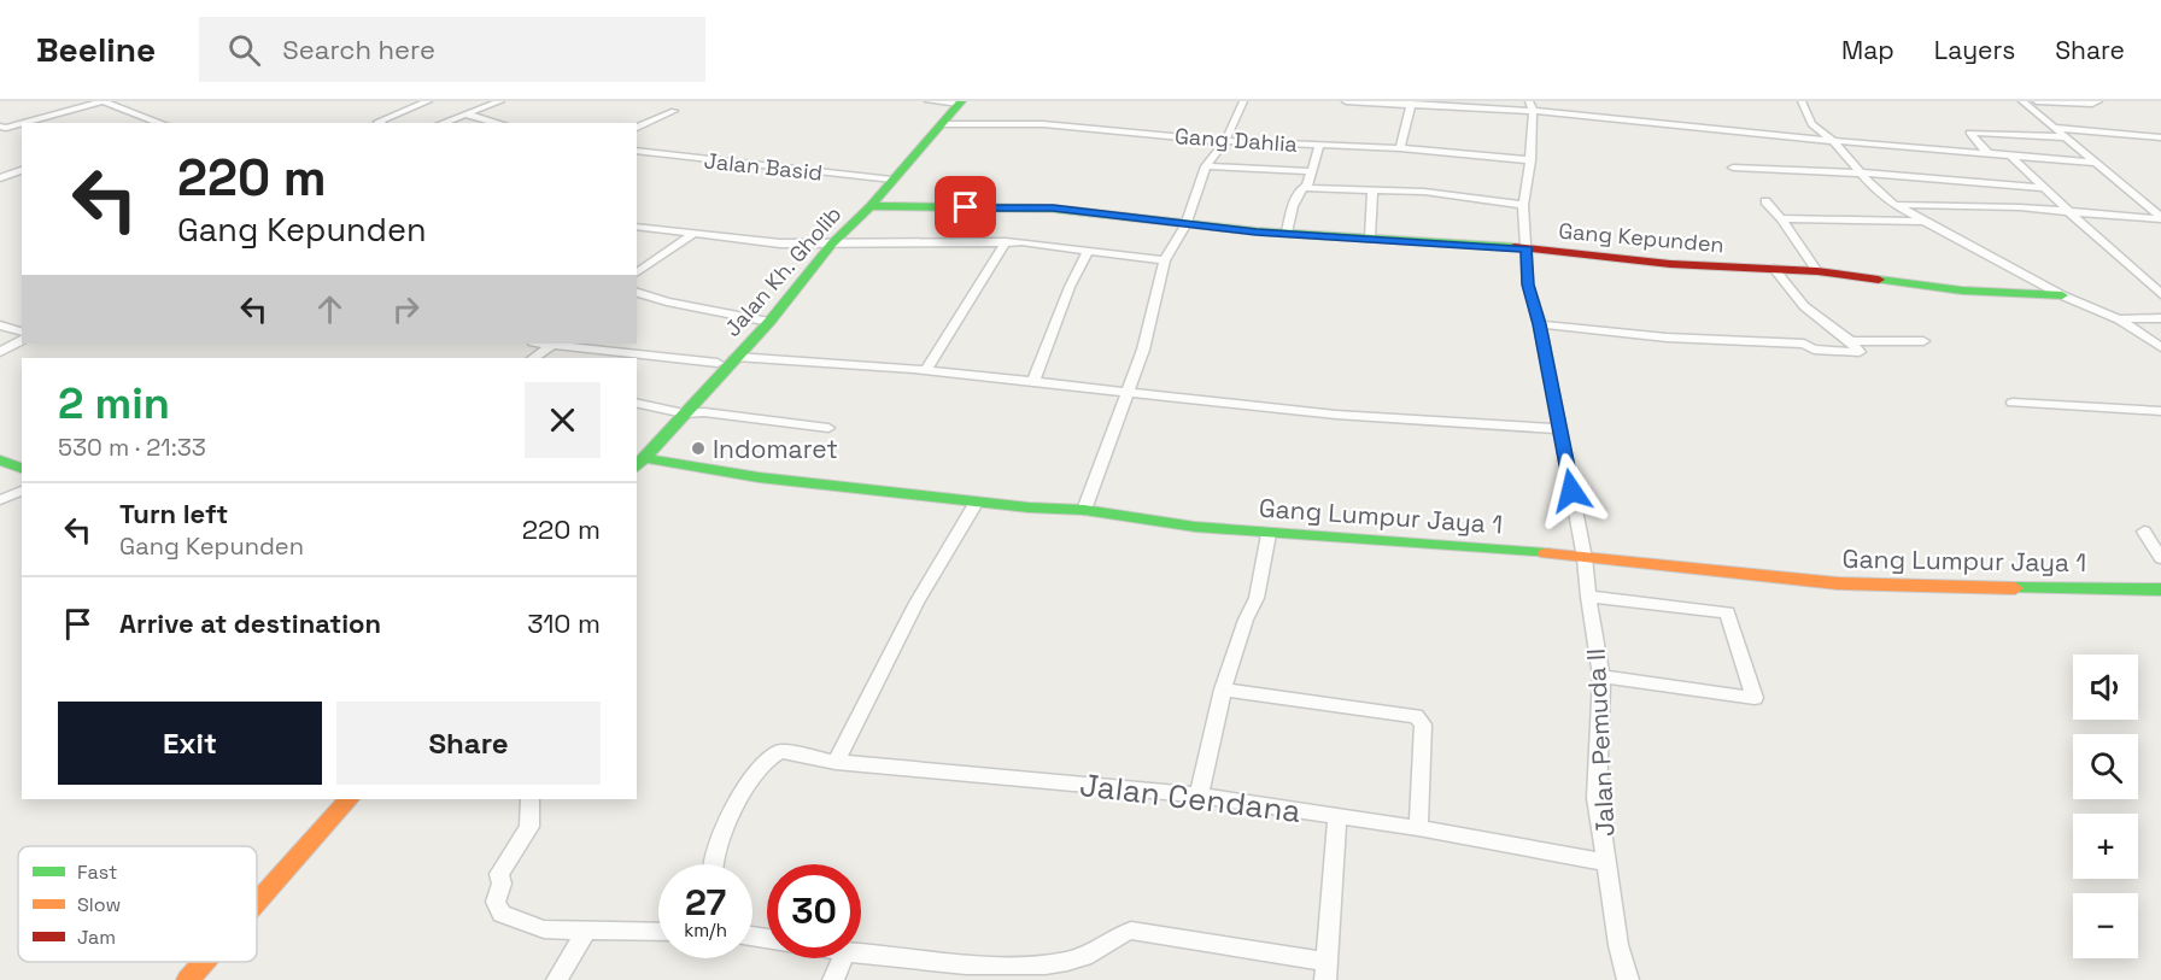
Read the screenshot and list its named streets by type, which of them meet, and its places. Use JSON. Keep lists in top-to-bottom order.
{
  "streets": {
    "street": [
      "Gang Dahlia",
      "Jalan Basid",
      "Gang Kepunden",
      "Jalan Kh. Gholib",
      "Gang Lumpur Jaya 1",
      "Jalan Pemuda II",
      "Jalan Cendana"
    ]
  },
  "crossings": [
    ["Gang Dahlia", "Jalan Kh. Gholib"],
    ["Gang Dahlia", "Jalan Pemuda II"],
    ["Jalan Basid", "Jalan Kh. Gholib"],
    ["Gang Kepunden", "Jalan Kh. Gholib"],
    ["Gang Kepunden", "Jalan Pemuda II"],
    ["Jalan Kh. Gholib", "Gang Lumpur Jaya 1"],
    ["Gang Lumpur Jaya 1", "Jalan Pemuda II"],
    ["Jalan Pemuda II", "Jalan Cendana"]
  ],
  "places": ["Indomaret"],
  "legend": ["Fast", "Slow", "Jam"],
  "page": {
    "header": "Beeline",
    "search": "Search here",
    "nav": ["Map", "Layers", "Share"],
    "turn": ["220 m", "Gang Kepunden"],
    "heading": ["2 min", "530 m · 21:33"],
    "list": [
      {
        "name": "Turn left",
        "note": "Gang Kepunden",
        "value": "220 m"
      },
      {
        "name": "Arrive at destination",
        "value": "310 m"
      }
    ],
    "map_buttons": ["+", "−"],
    "buttons": ["Exit", "Share"],
    "speed": "27 km/h",
    "limit": "30"
  }
}
